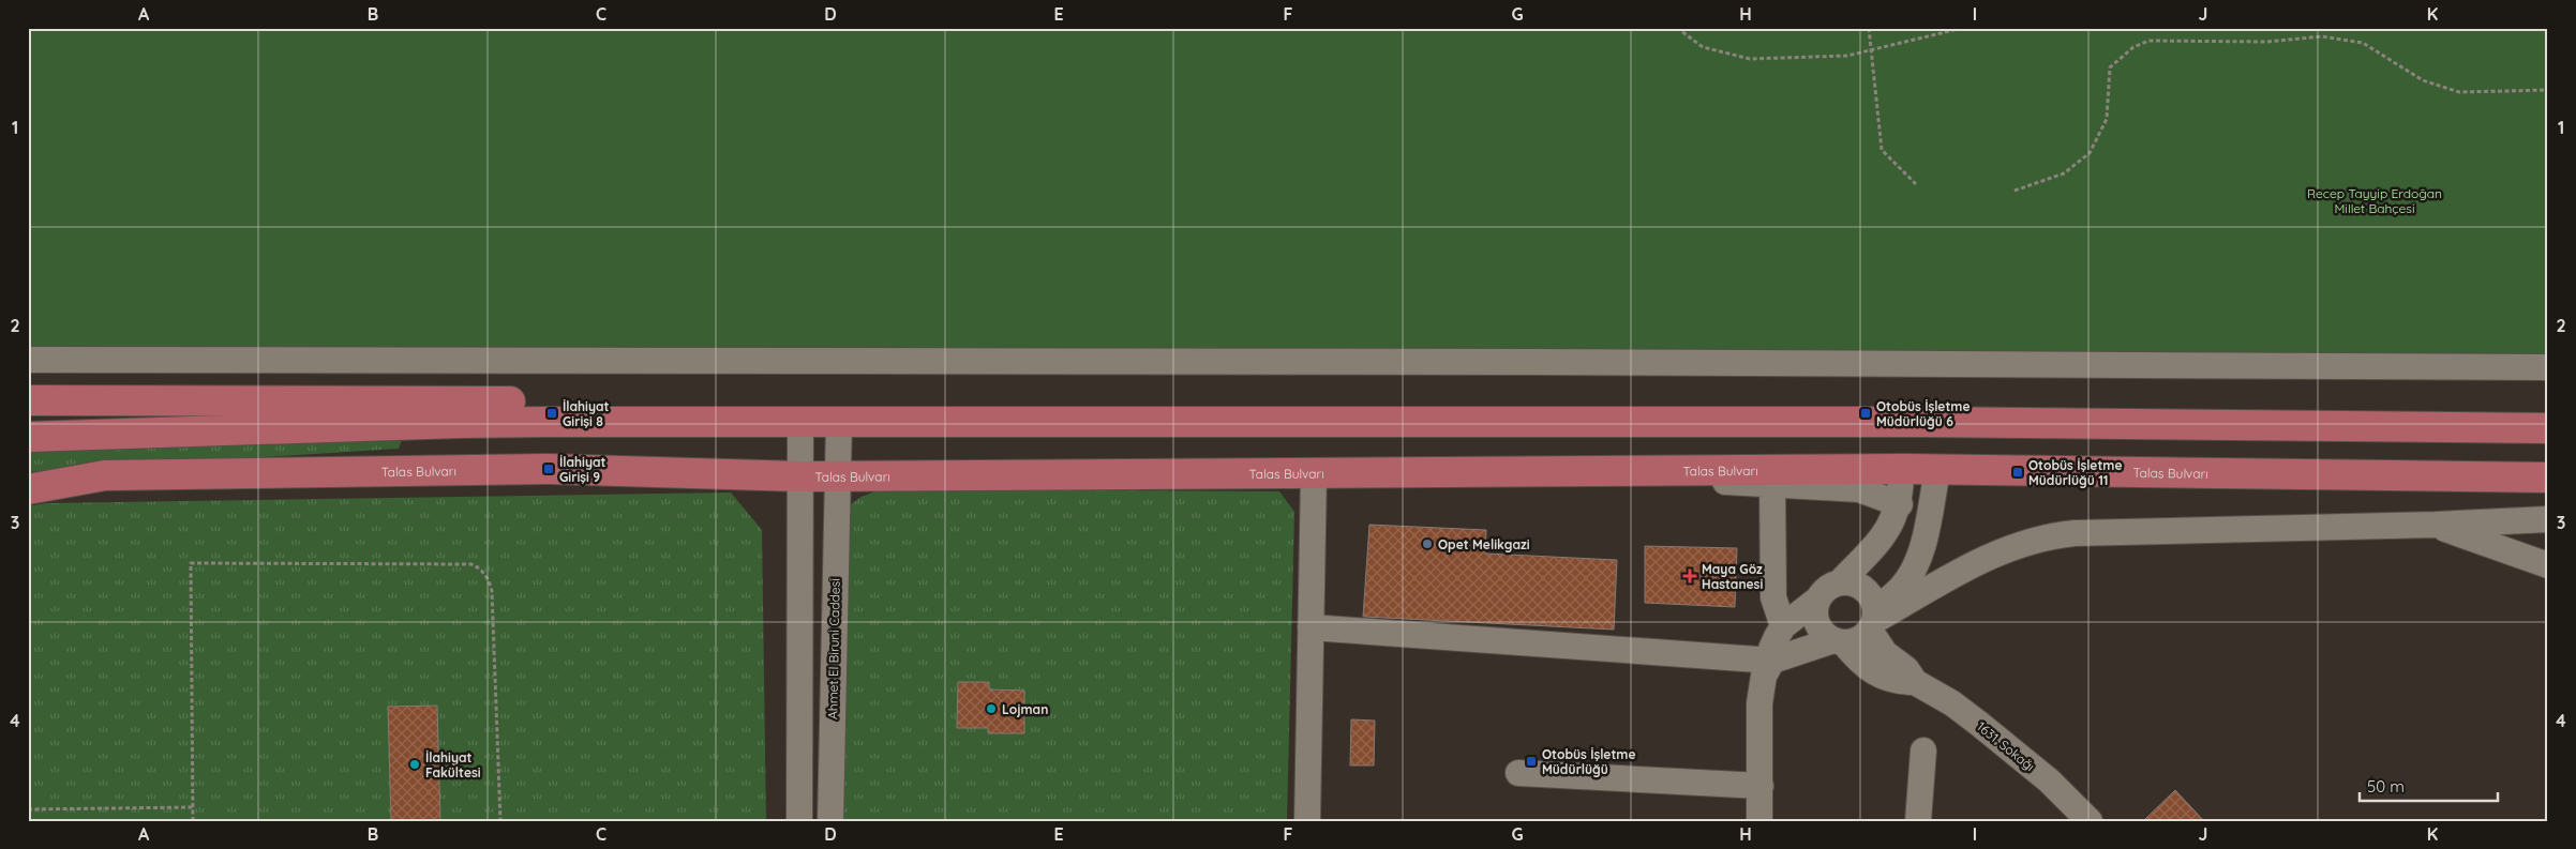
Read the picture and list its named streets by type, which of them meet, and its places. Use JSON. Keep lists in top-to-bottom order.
{
  "streets": {
    "main road": ["Talas Bulvarı"],
    "street": ["Ahmet El Biruni Caddesi", "1631. Sokağı"]
  },
  "crossings": [
    ["Talas Bulvarı", "Ahmet El Biruni Caddesi"]
  ],
  "parks": ["Recep Tayyip Erdoğan Millet Bahçesi"],
  "places": {
    "transit": [
      "İlahiyat Girişi 8",
      "Otobüs İşletme Müdürlüğü 6",
      "İlahiyat Girişi 9",
      "Otobüs İşletme Müdürlüğü 11",
      "Otobüs İşletme Müdürlüğü"
    ],
    "other": ["Opet Melikgazi", "Lojman", "İlahiyat Fakültesi"],
    "health": ["Maya Göz Hastanesi"]
  },
  "scale_bar": "50 m",
  "grid": {
    "columns": [
      "A",
      "B",
      "C",
      "D",
      "E",
      "F",
      "G",
      "H",
      "I",
      "J",
      "K"
    ],
    "rows": [
      "1",
      "2",
      "3",
      "4"
    ]
  }
}
